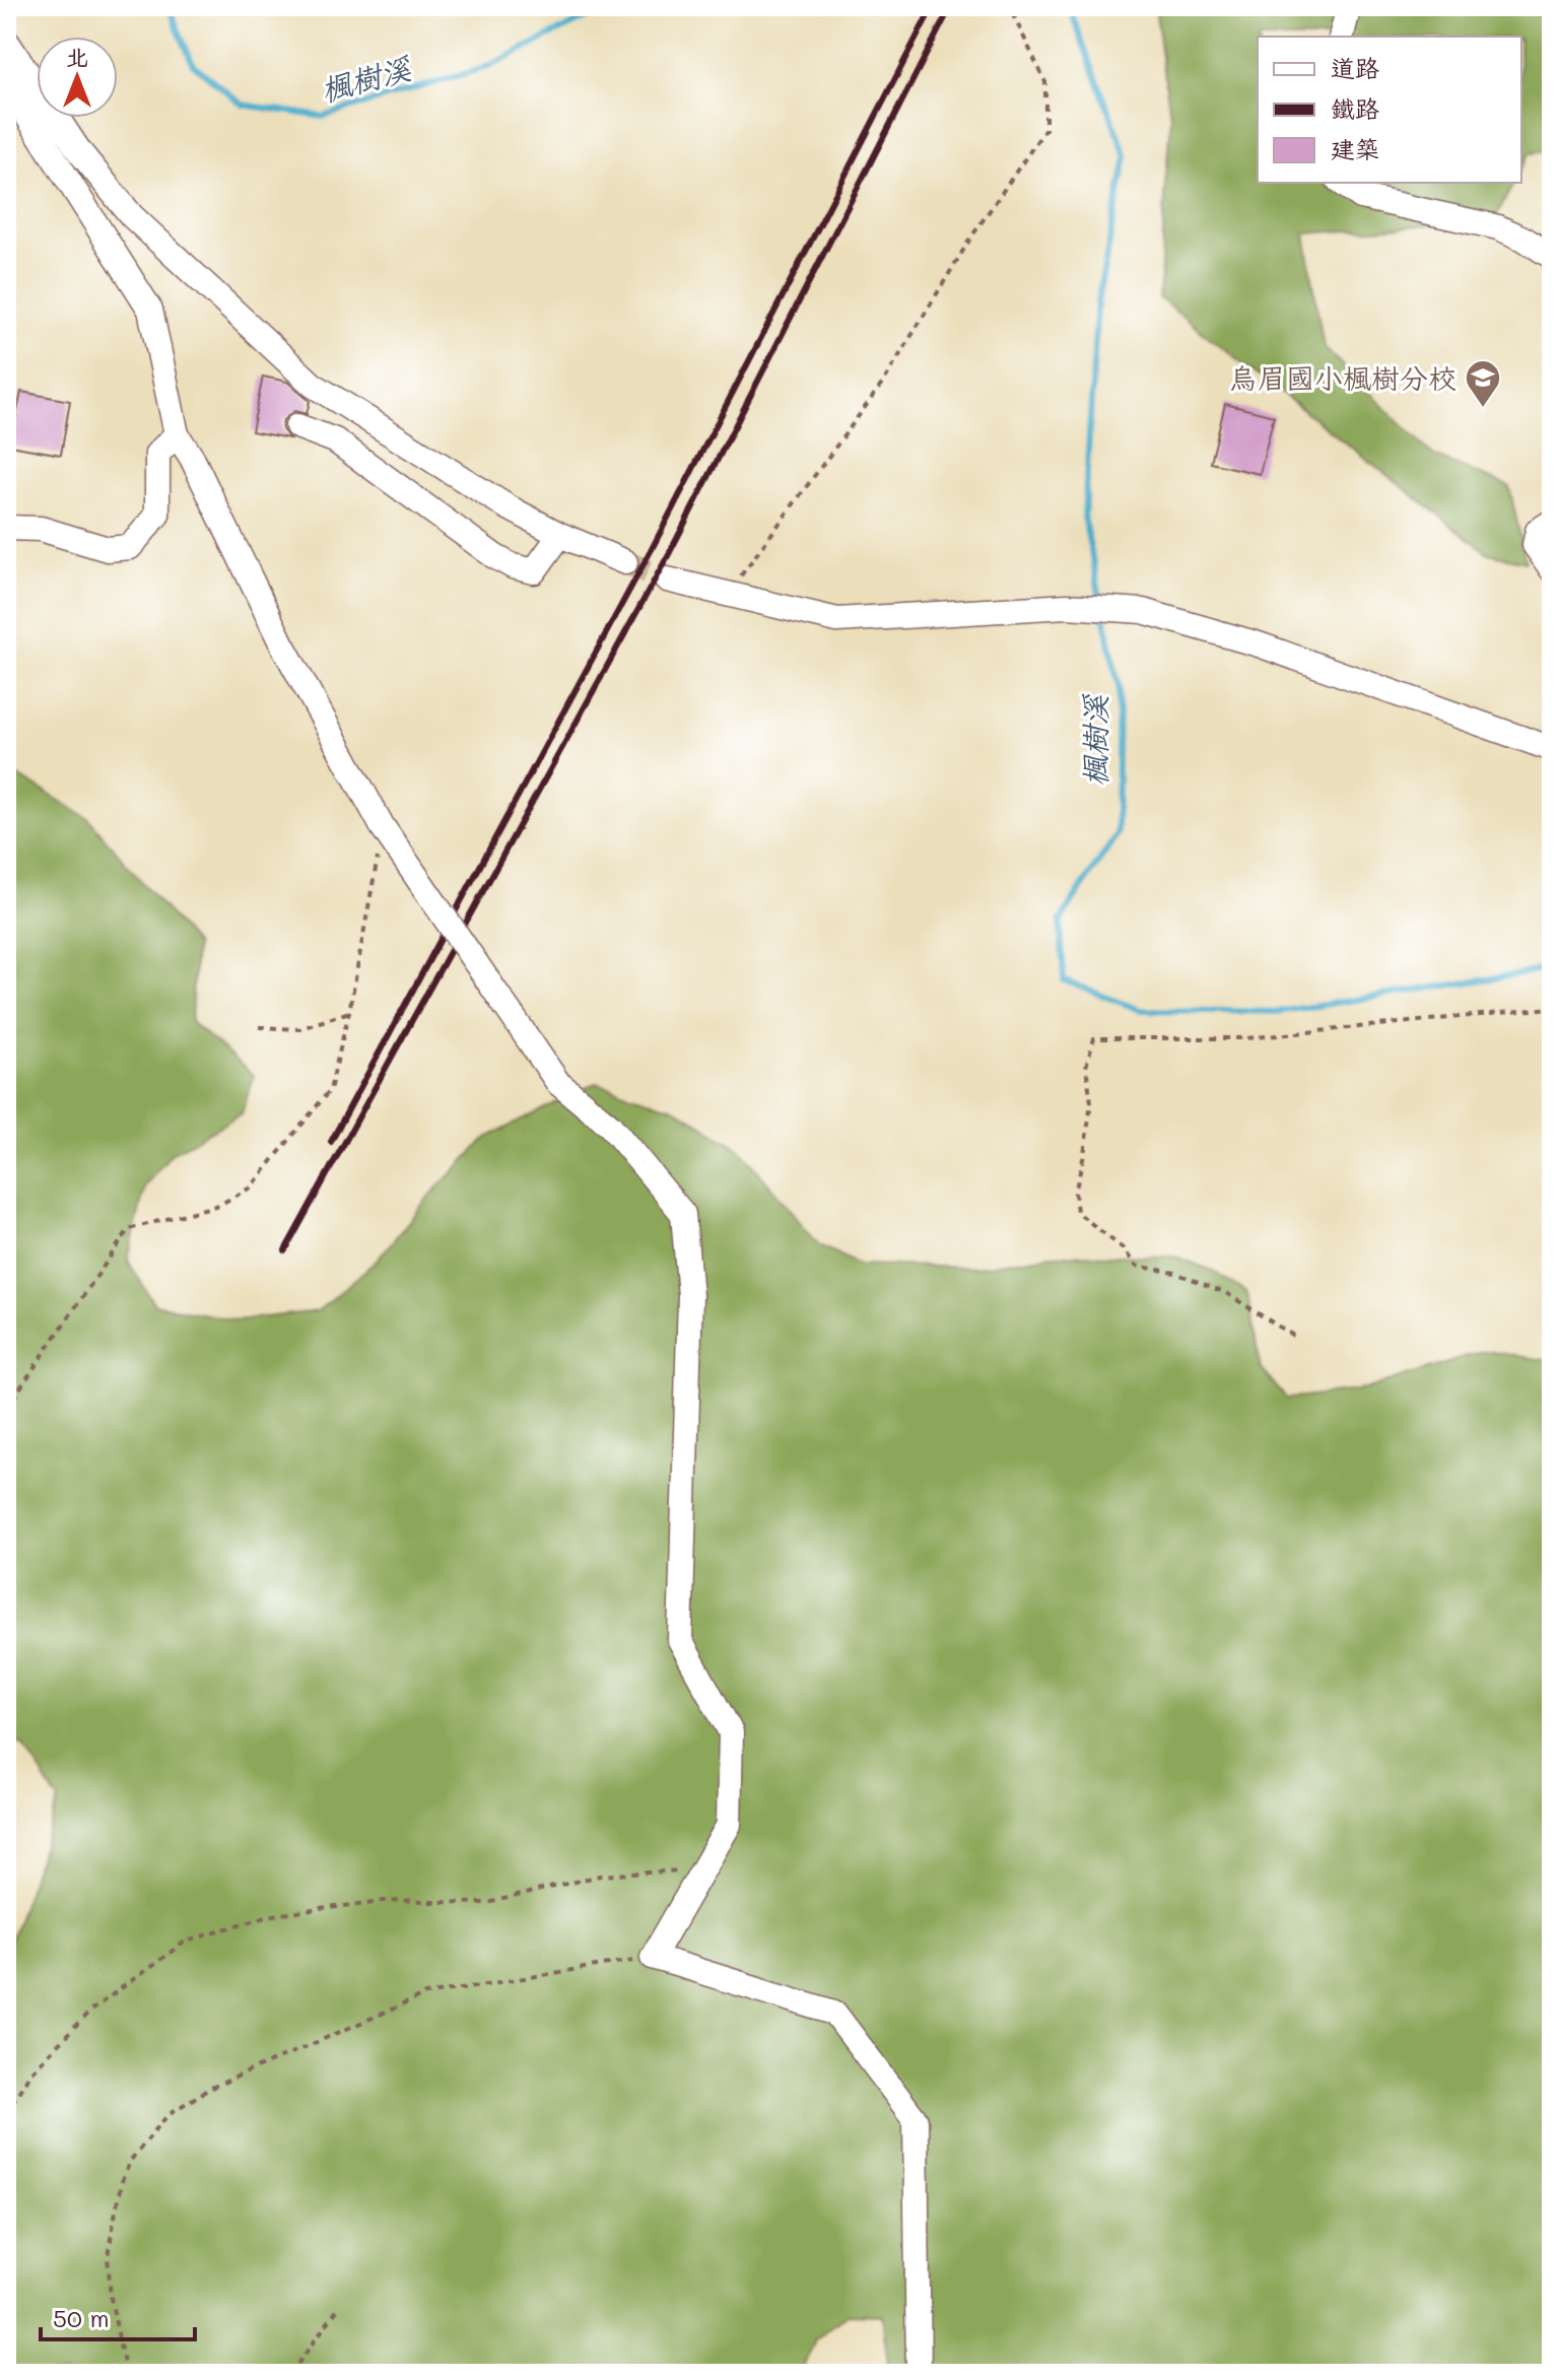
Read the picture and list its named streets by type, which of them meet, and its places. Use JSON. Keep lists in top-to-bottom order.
{
  "water": ["楓樹溪"],
  "places": {
    "school or university": ["烏眉國小楓樹分校"]
  },
  "legend": ["道路", "鐵路", "建築"],
  "scale_bar": "50 m",
  "north": "top"
}
